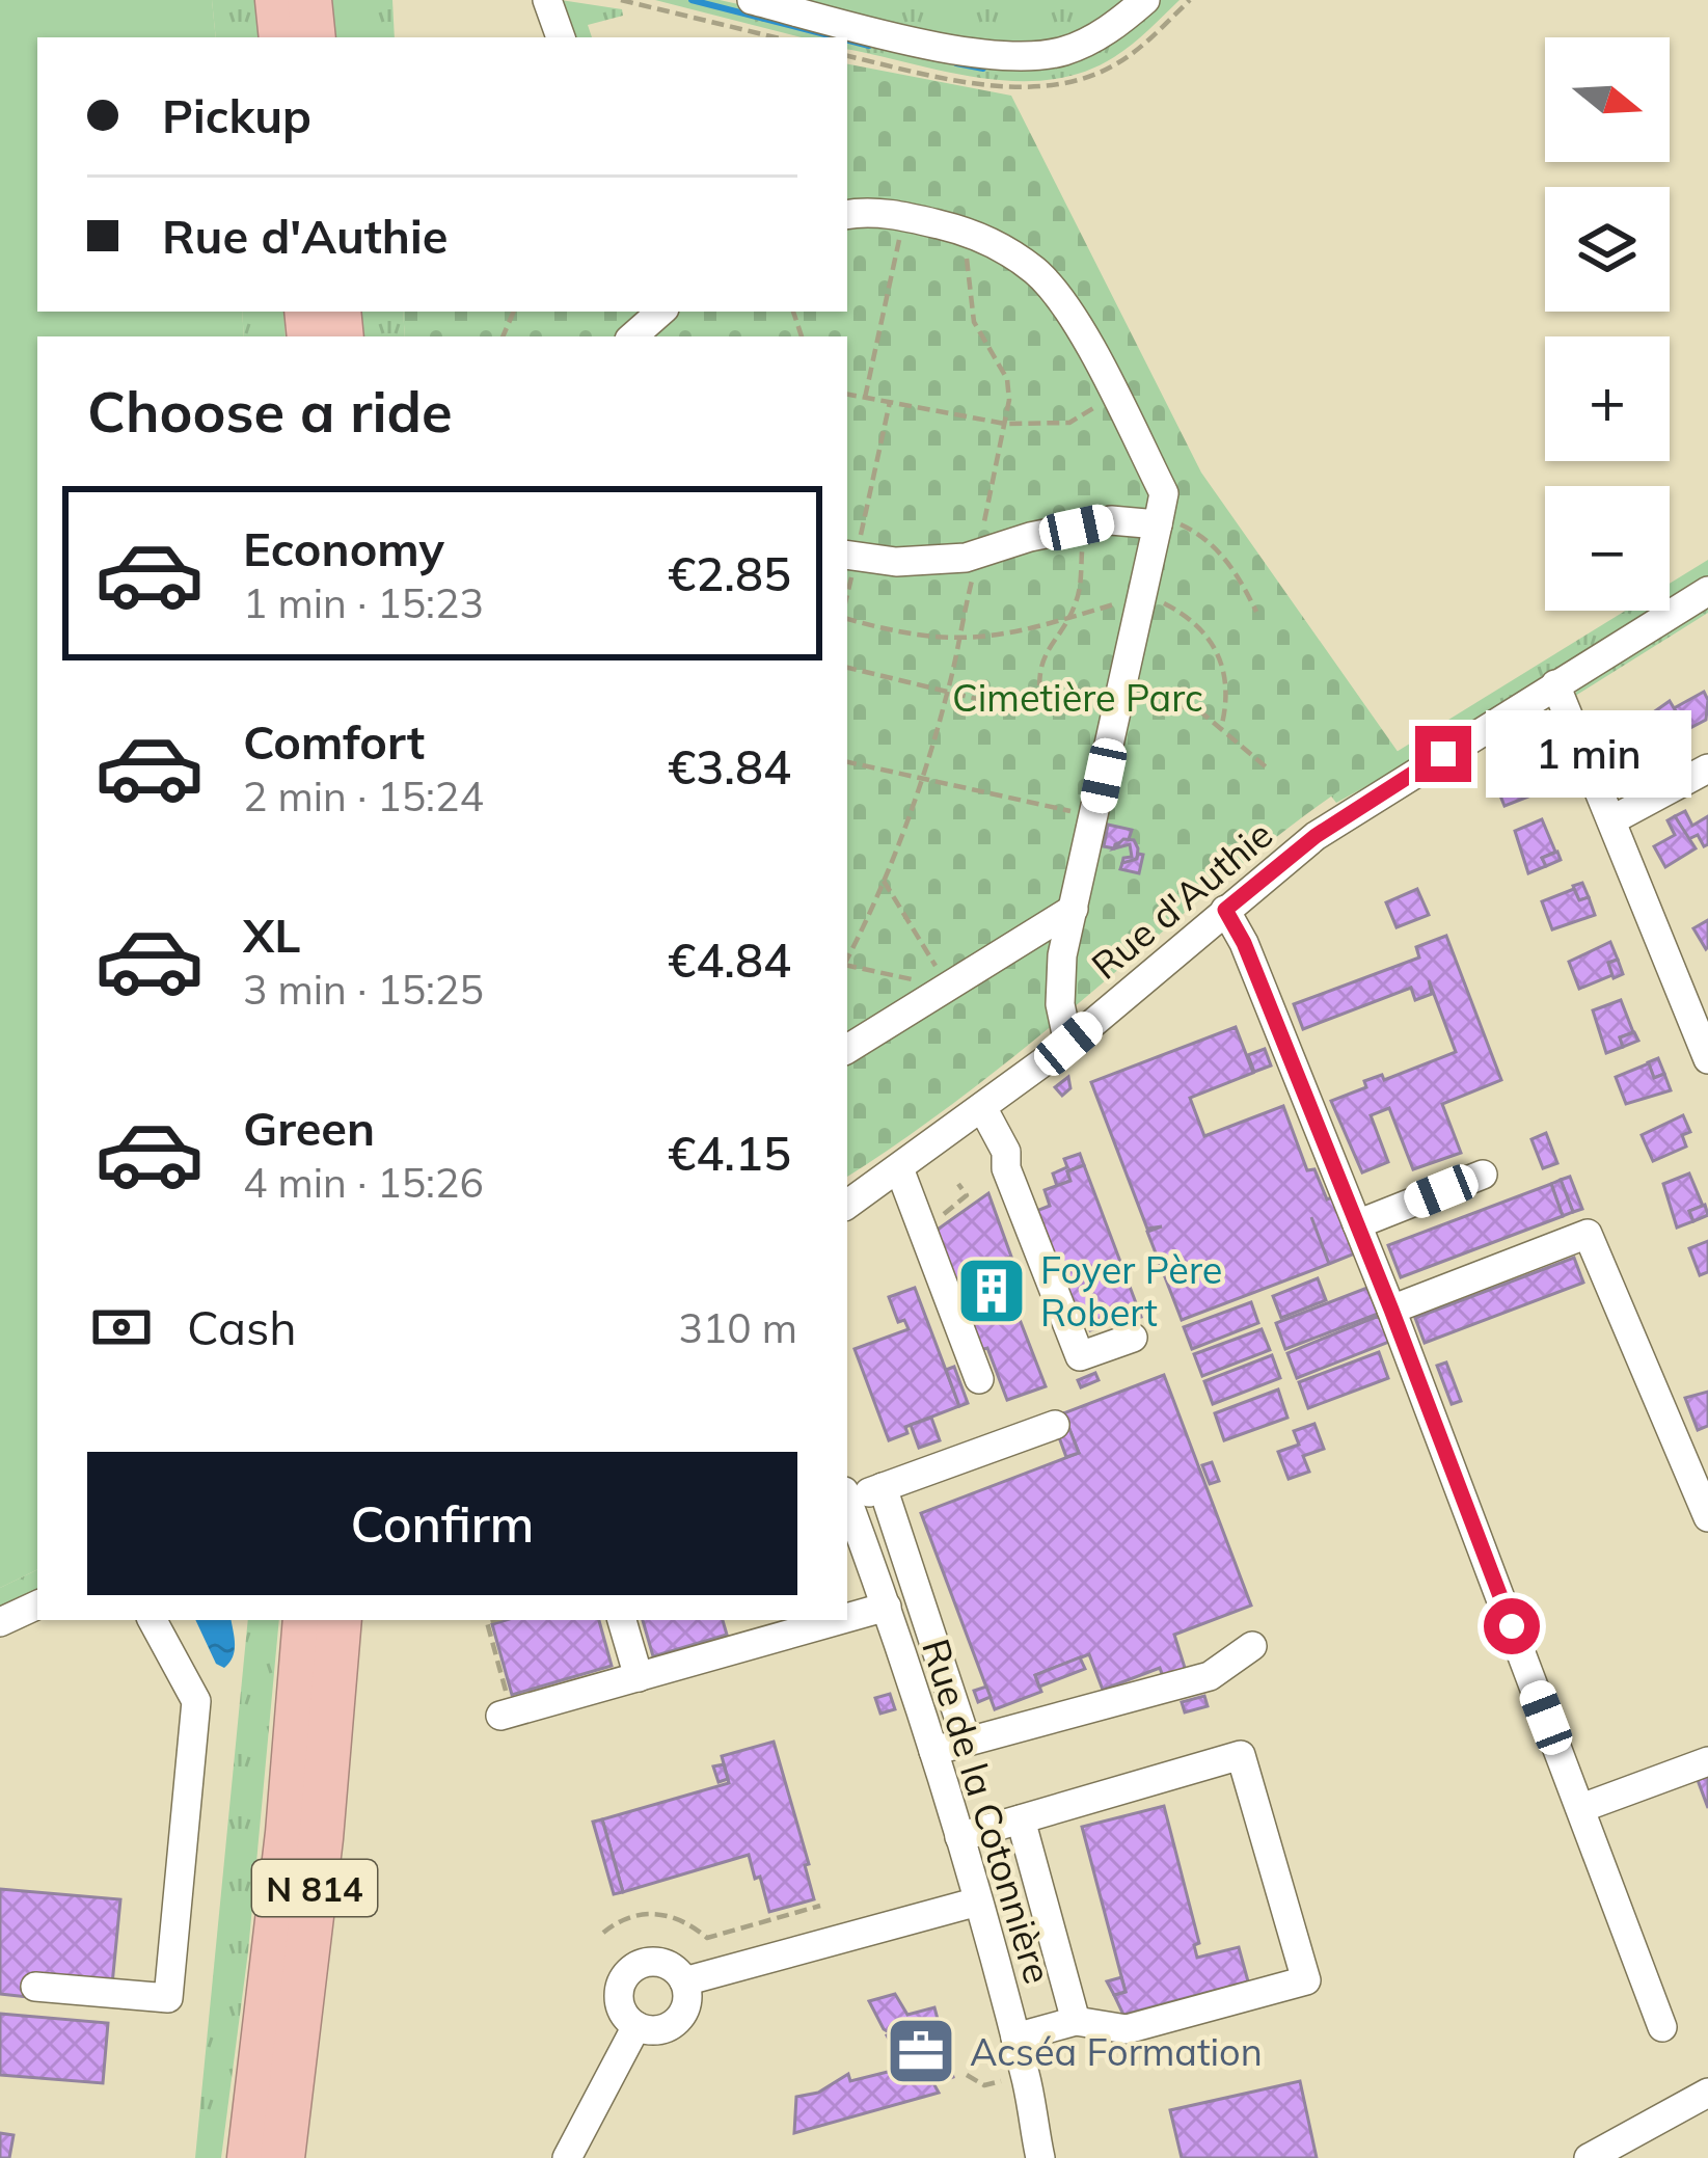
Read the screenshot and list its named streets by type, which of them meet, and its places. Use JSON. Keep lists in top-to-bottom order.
{
  "streets": {
    "highway": ["N 814"],
    "street": ["Rue d'Authie", "Rue de la Cotonnière"]
  },
  "parks": ["Cimetière Parc"],
  "places": {
    "building": ["Foyer Père Robert"],
    "office": ["Acséa Formation"]
  },
  "north": "right",
  "page": {
    "map_buttons": ["+", "−"],
    "banner": ["Pickup", "Rue d'Authie"],
    "heading": "Choose a ride",
    "list": [
      {
        "name": "Economy",
        "note": "1 min · 15:23",
        "value": "€2.85"
      },
      {
        "name": "Comfort",
        "note": "2 min · 15:24",
        "value": "€3.84"
      },
      {
        "name": "XL",
        "note": "3 min · 15:25",
        "value": "€4.84"
      },
      {
        "name": "Green",
        "note": "4 min · 15:26",
        "value": "€4.15"
      }
    ],
    "bubble": "1 min",
    "pay": ["Cash", "310 m"],
    "buttons": "Confirm"
  }
}
